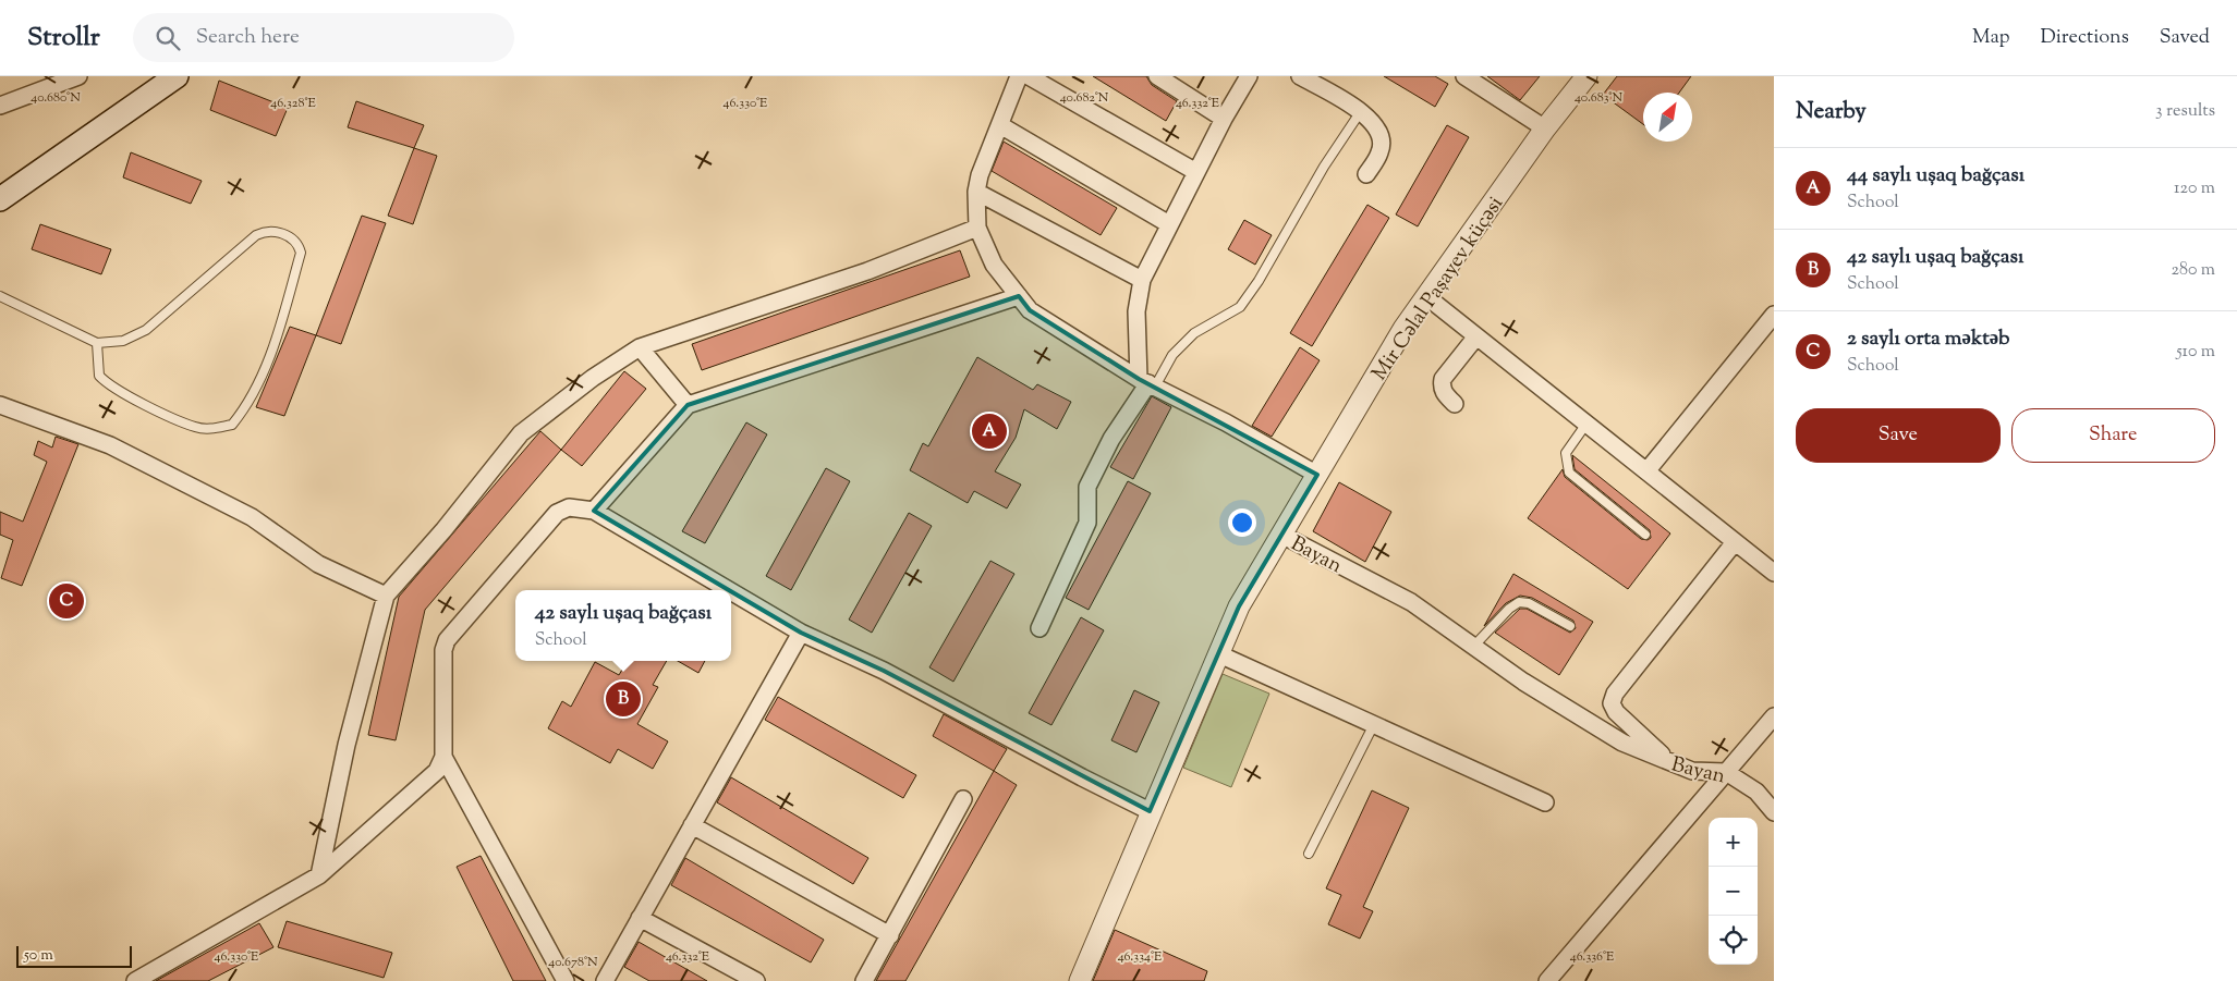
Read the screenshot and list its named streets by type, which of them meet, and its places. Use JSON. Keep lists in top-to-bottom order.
{
  "streets": {
    "street": ["Mir Cəlal Paşayev küçəsi", "Bayan"]
  },
  "crossings": [
    ["Mir Cəlal Paşayev küçəsi", "Bayan"]
  ],
  "scale_bar": "50 m",
  "north": "top right",
  "page": {
    "header": "Strollr",
    "search": "Search here",
    "nav": ["Map", "Directions", "Saved"],
    "heading": ["Nearby", "3 results"],
    "list": [
      {
        "mark": "A",
        "name": "44 saylı uşaq bağçası",
        "note": "School",
        "value": "120 m"
      },
      {
        "mark": "B",
        "name": "42 saylı uşaq bağçası",
        "note": "School",
        "value": "280 m"
      },
      {
        "mark": "C",
        "name": "2 saylı orta məktəb",
        "note": "School",
        "value": "510 m"
      }
    ],
    "buttons": ["Save", "Share"],
    "pins": ["A", "C", "B"],
    "popup": ["42 saylı uşaq bağçası", "School"],
    "map_buttons": ["+", "−"],
    "scale": "50 m"
  },
  "coordinates": [
    "40.680°N",
    "40.682°N",
    "40.683°N",
    "46.328°E",
    "46.330°E",
    "46.332°E",
    "46.334°E",
    "46.336°E",
    "40.678°N"
  ]
}
